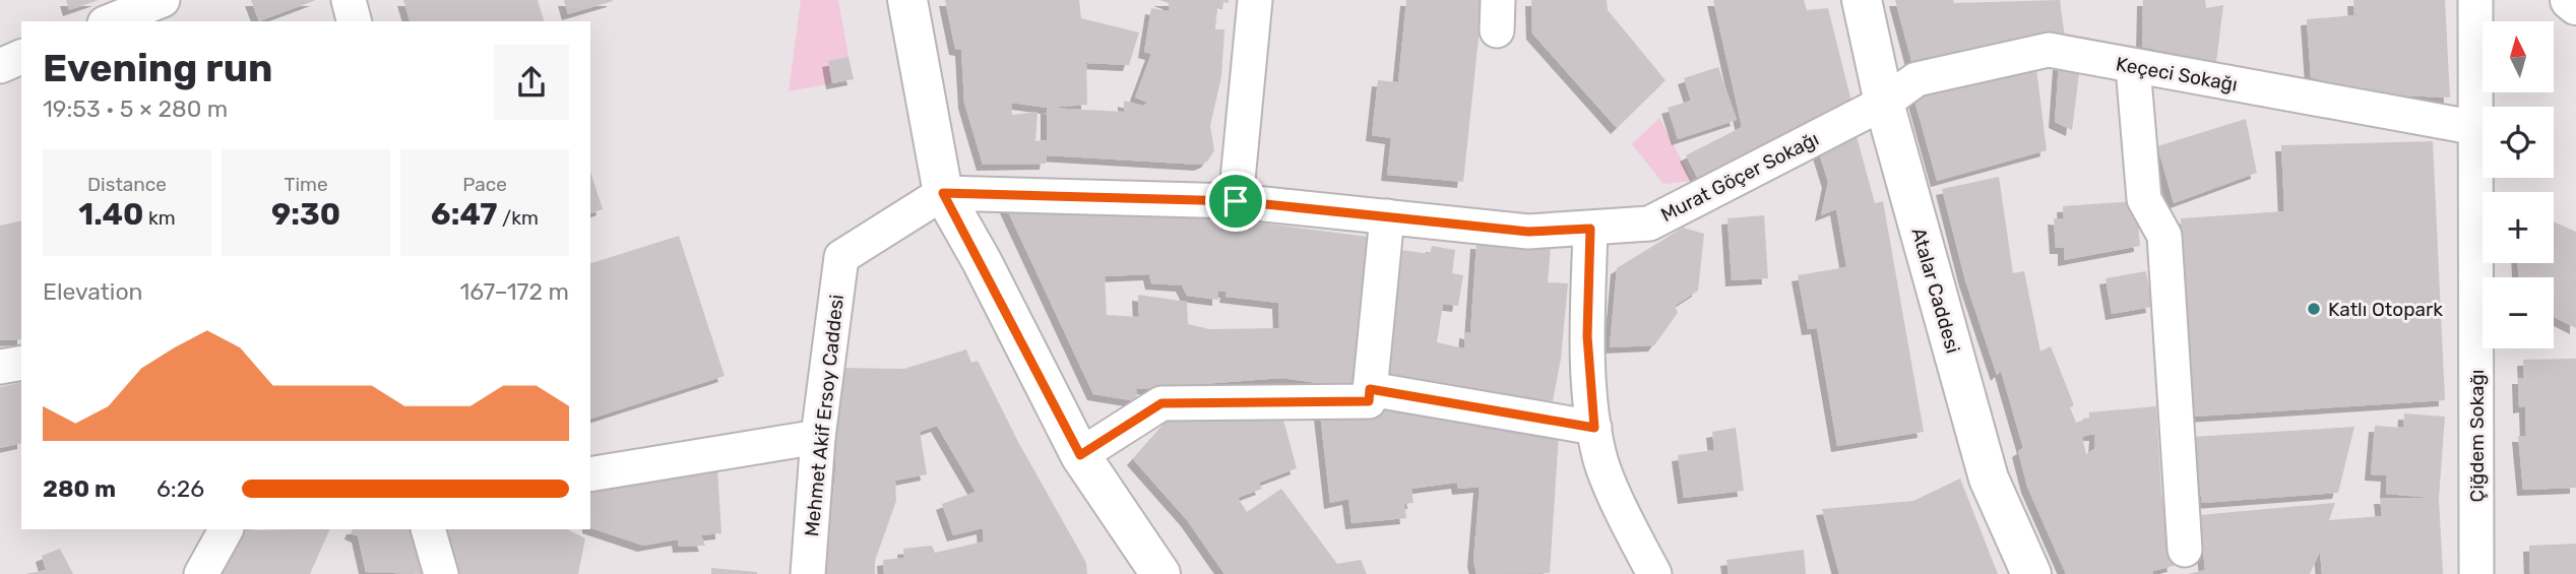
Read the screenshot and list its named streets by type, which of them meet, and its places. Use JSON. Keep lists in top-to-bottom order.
{
  "streets": {
    "main road": ["Atalar Caddesi"],
    "street": [
      "Keçeci Sokağı",
      "Murat Göçer Sokağı",
      "Mehmet Akif Ersoy Caddesi",
      "Çiğdem Sokağı"
    ]
  },
  "crossings": [
    ["Keçeci Sokağı", "Murat Göçer Sokağı"],
    ["Keçeci Sokağı", "Atalar Caddesi"],
    ["Keçeci Sokağı", "Çiğdem Sokağı"],
    ["Murat Göçer Sokağı", "Atalar Caddesi"],
    ["Murat Göçer Sokağı", "Mehmet Akif Ersoy Caddesi"]
  ],
  "places": ["Katlı Otopark"],
  "north": "top",
  "page": {
    "map_buttons": ["+", "−"],
    "heading": ["Evening run", "19:53 · 5 × 280 m"],
    "stats": [
      ["Distance", "1.40 km"],
      ["Time", "9:30"],
      ["Pace", "6:47 /km"]
    ],
    "chart": ["Elevation", "167–172 m"],
    "list": [
      {
        "name": "280 m",
        "note": "6:26"
      }
    ]
  }
}
